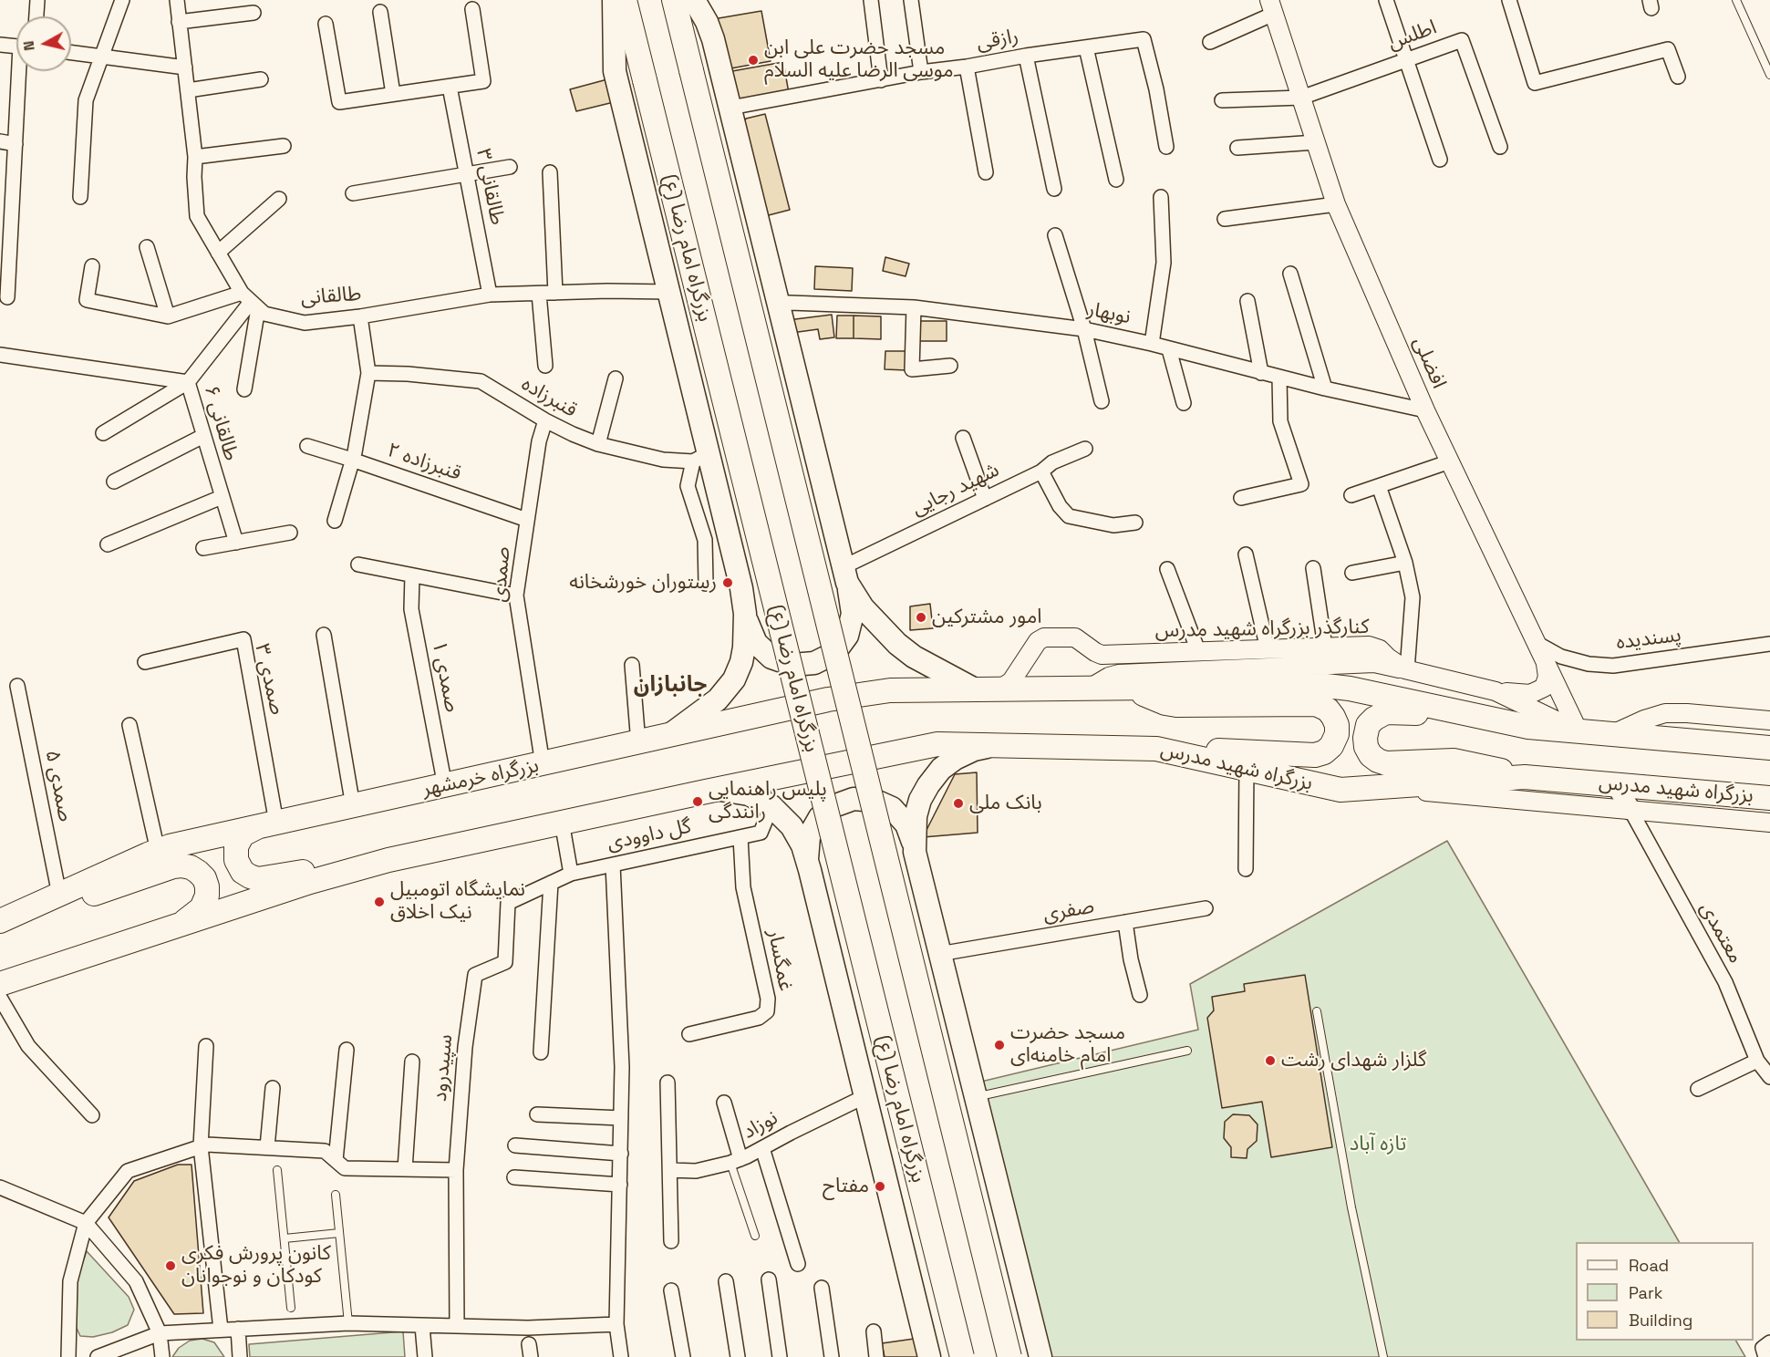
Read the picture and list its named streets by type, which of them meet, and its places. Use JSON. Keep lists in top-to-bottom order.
{
  "streets": {
    "highway": ["بزرگراه امام رضا (ع)", "بزرگراه شهید مدرس", "بزرگراه خرمشهر"],
    "street": [
      "اطلس",
      "رازقی",
      "طالقانی ۳",
      "طالقانی",
      "نوبهار",
      "افضلی",
      "قنبرزاده",
      "طالقانی ۶",
      "قنبرزاده ۲",
      "شهید رجایی",
      "صمدی",
      "کنارگذر بزرگراه شهید مدرس",
      "پسندیده",
      "صمدی ۱",
      "صمدی ۳",
      "صمدی ۵",
      "گل داوودی",
      "صفری",
      "معتمدی",
      "غمگسار",
      "سپیدرود",
      "نوزاد"
    ]
  },
  "crossings": [
    ["اطلس", "افضلی"],
    ["طالقانی ۳", "طالقانی"],
    ["بزرگراه امام رضا (ع)", "طالقانی"],
    ["بزرگراه امام رضا (ع)", "قنبرزاده"],
    ["بزرگراه امام رضا (ع)", "بزرگراه خرمشهر"],
    ["بزرگراه امام رضا (ع)", "نوزاد"],
    ["طالقانی", "طالقانی ۶"],
    ["نوبهار", "افضلی"],
    ["افضلی", "کنارگذر بزرگراه شهید مدرس"],
    ["افضلی", "پسندیده"],
    ["قنبرزاده", "صمدی"],
    ["قنبرزاده ۲", "صمدی"],
    ["صمدی", "بزرگراه خرمشهر"],
    ["کنارگذر بزرگراه شهید مدرس", "بزرگراه خرمشهر"],
    ["صمدی ۱", "بزرگراه خرمشهر"],
    ["صمدی ۳", "بزرگراه خرمشهر"],
    ["بزرگراه خرمشهر", "صمدی ۵"],
    ["گل داوودی", "غمگسار"],
    ["گل داوودی", "سپیدرود"]
  ],
  "districts": ["جانبازان"],
  "parks": ["تازه آباد"],
  "places": [
    "مسجد حضرت علی ابن موسی الرضا علیه السلام",
    "رستوران خورشخانه",
    "امور مشترکین",
    "پلیس راهنمایی رانندگی",
    "بانک ملی",
    "نمایشگاه اتومبیل نیک اخلاق",
    "مسجد حضرت امام خامنه‌ای",
    "گلزار شهدای رشت",
    "مفتاح",
    "کانون پرورش فکری کودکان و نوجوانان"
  ],
  "legend": ["Road", "Park", "Building"],
  "north": "left"
}
